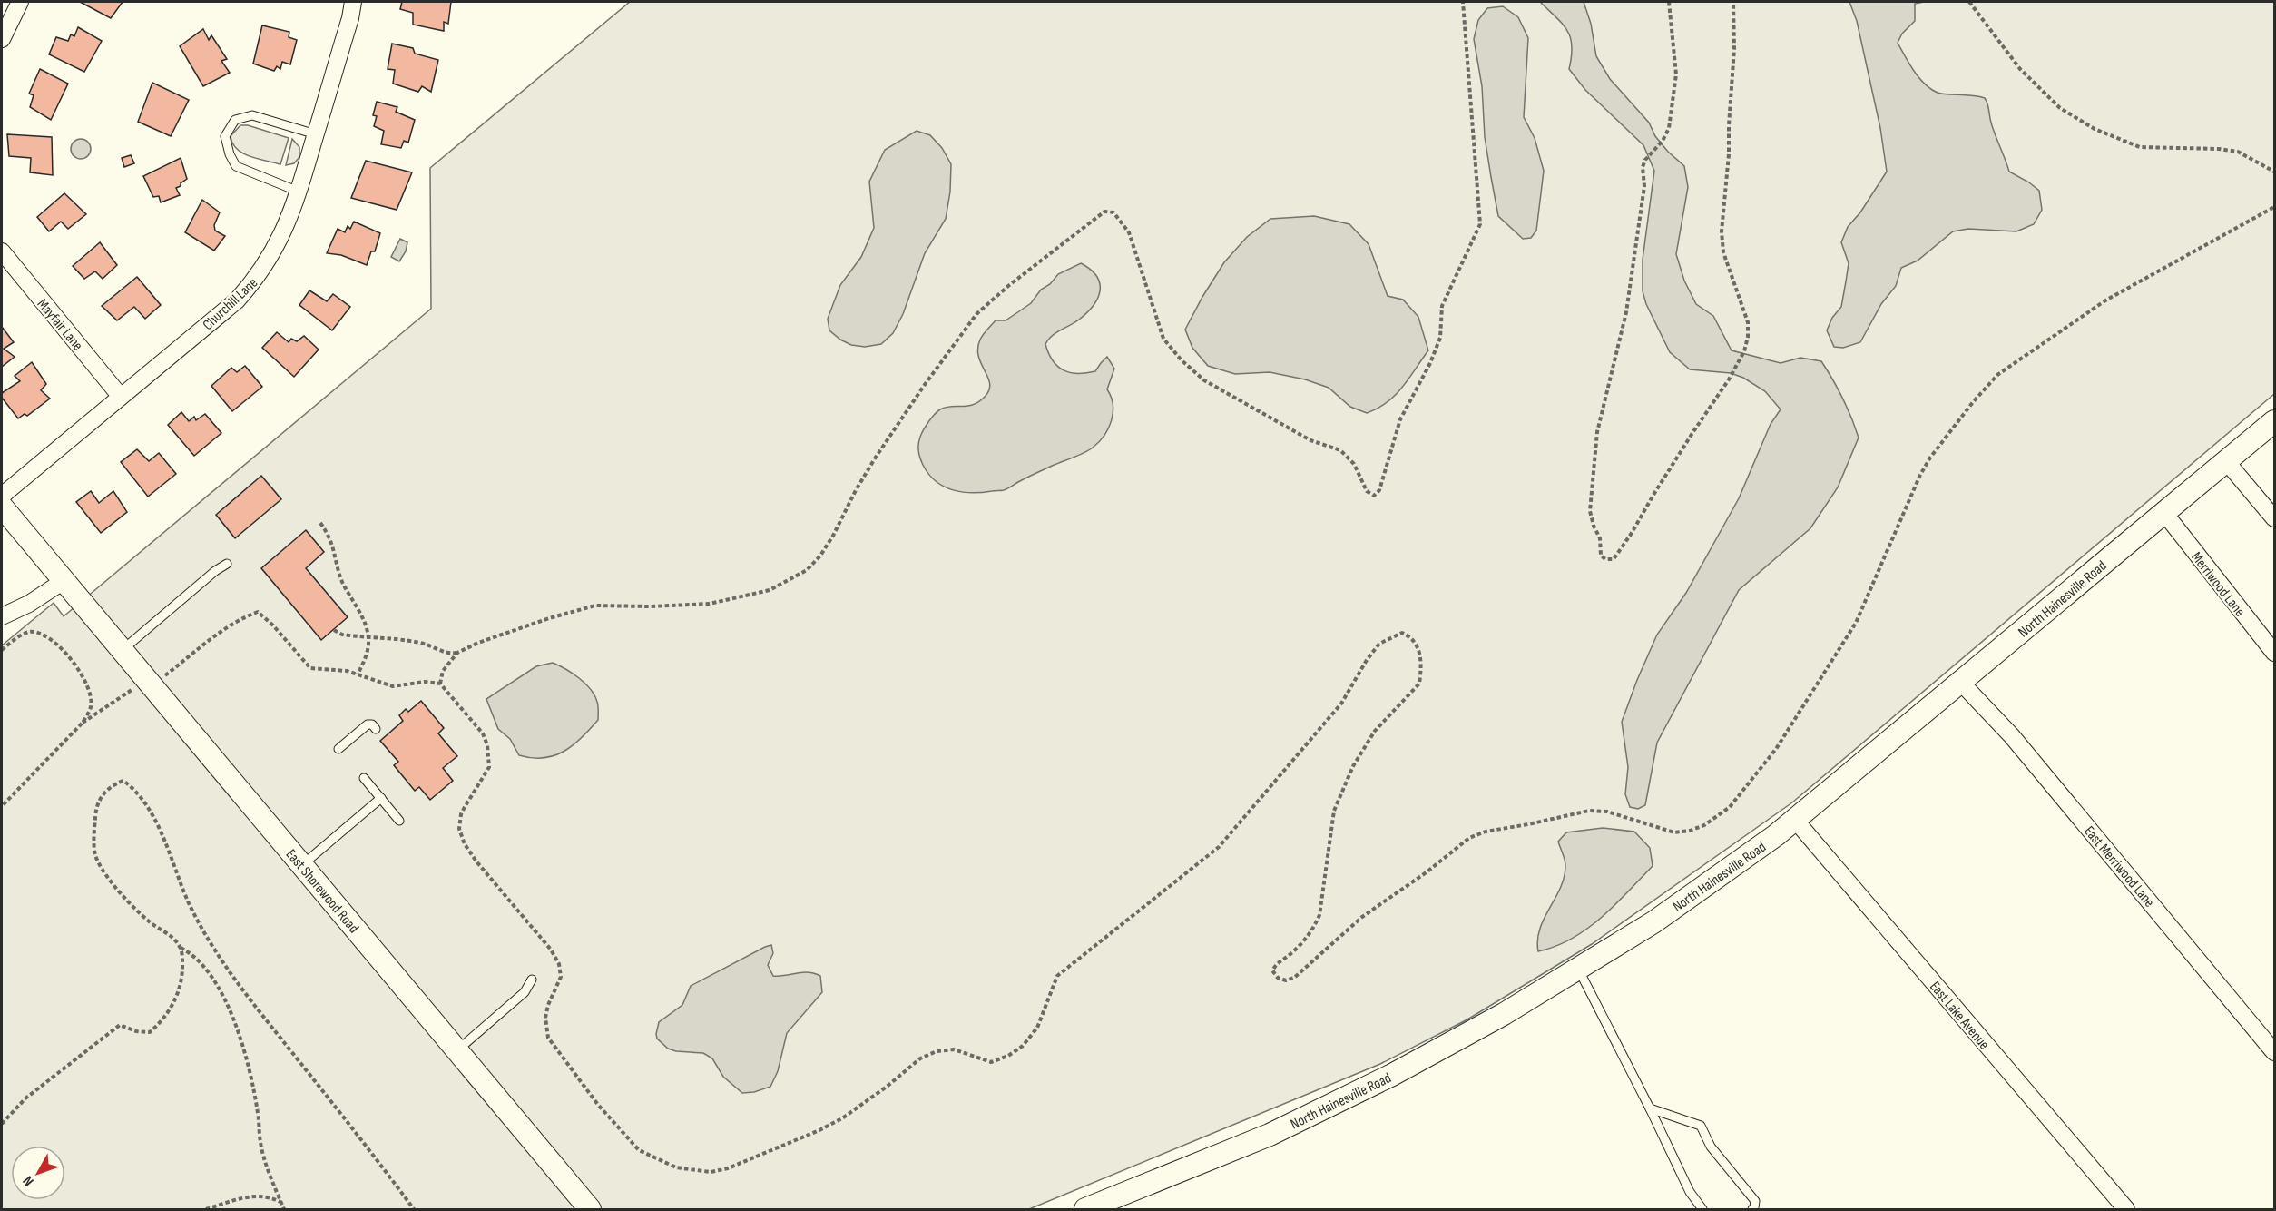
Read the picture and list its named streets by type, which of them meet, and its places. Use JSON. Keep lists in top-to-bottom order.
{
  "streets": {
    "main road": ["North Hainesville Road", "East Shorewood Road"],
    "street": [
      "Churchill Lane",
      "Mayfair Lane",
      "Merriwood Lane",
      "East Merriwood Lane",
      "East Lake Avenue"
    ]
  },
  "crossings": [
    ["Churchill Lane", "Mayfair Lane"],
    ["Merriwood Lane", "North Hainesville Road"],
    ["North Hainesville Road", "East Merriwood Lane"],
    ["North Hainesville Road", "East Lake Avenue"]
  ],
  "north": "bottom left"
}
